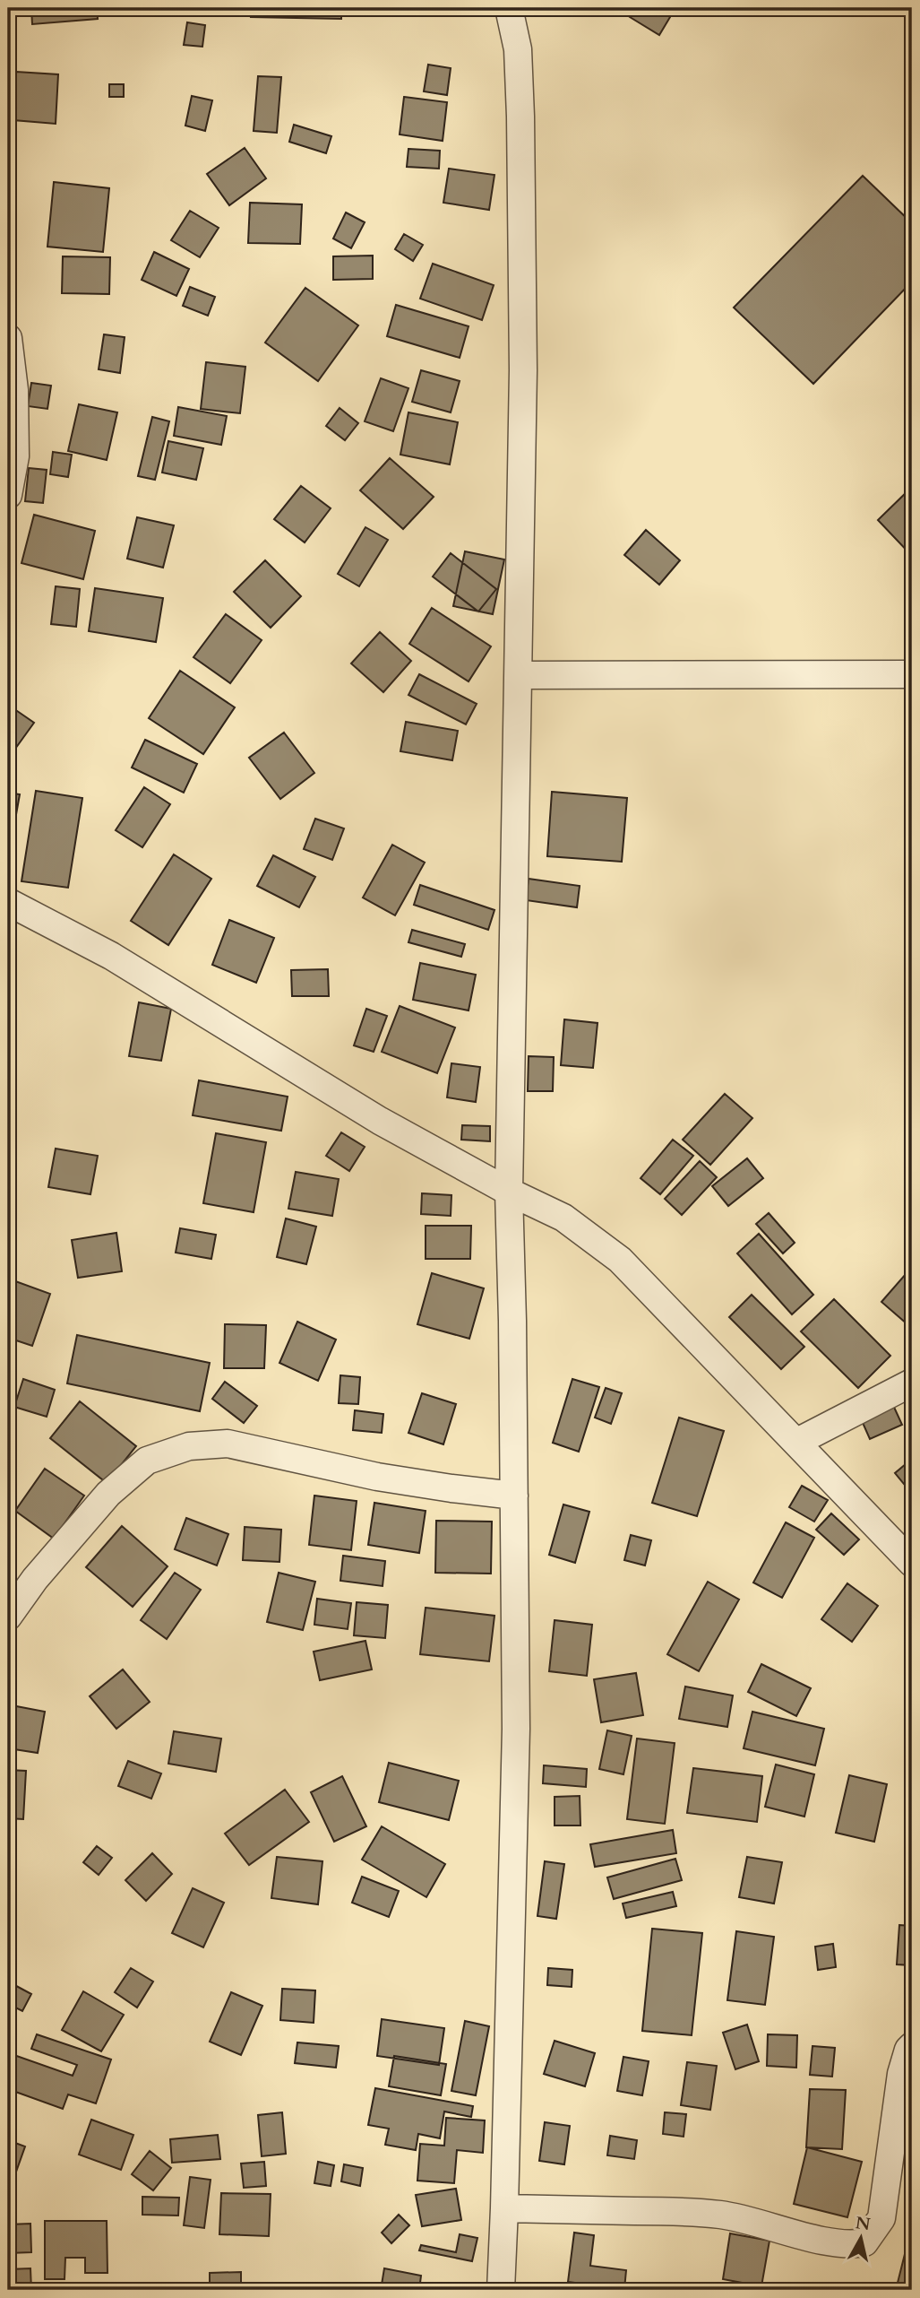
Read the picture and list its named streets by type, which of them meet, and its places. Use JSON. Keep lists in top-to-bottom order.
{
  "north": "top"
}
